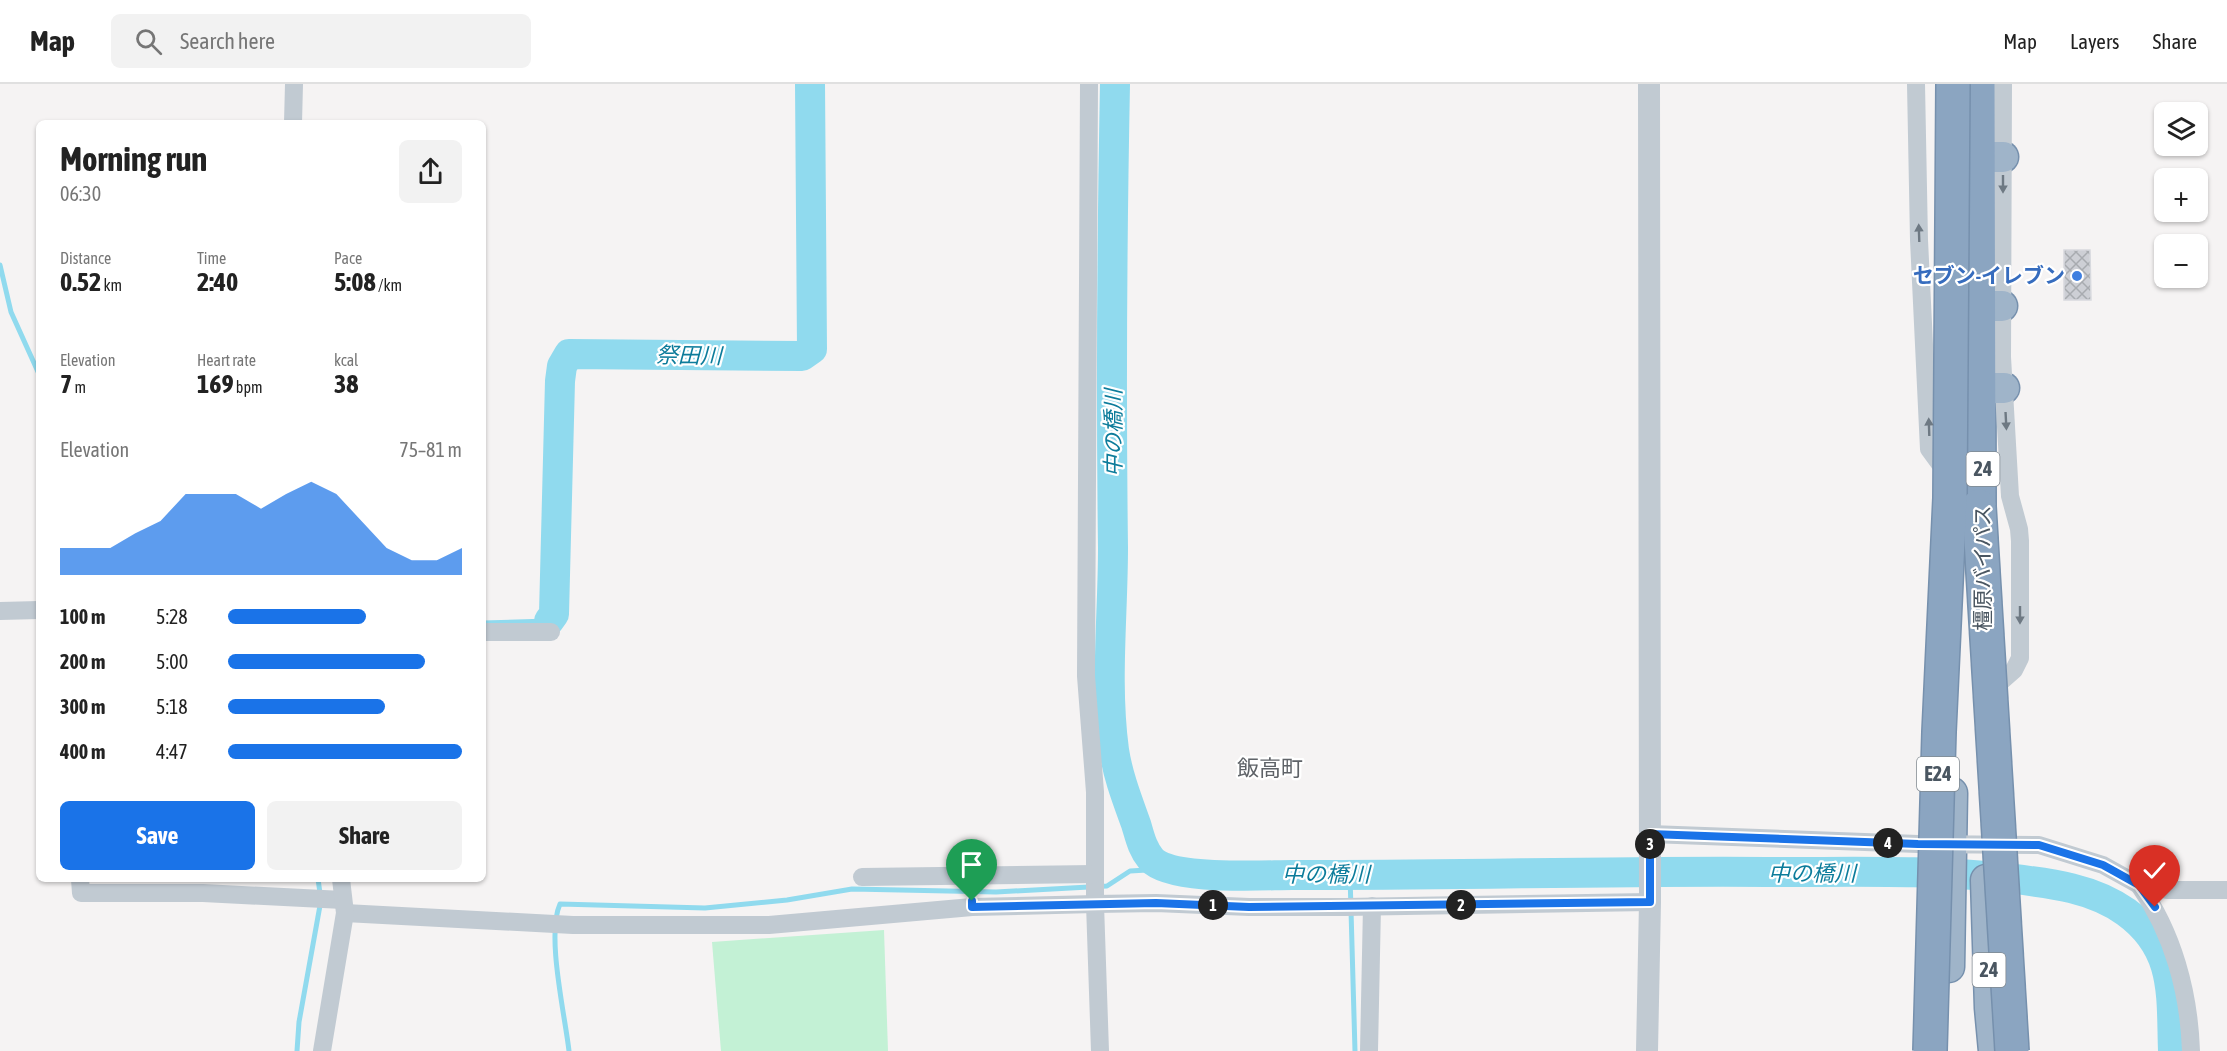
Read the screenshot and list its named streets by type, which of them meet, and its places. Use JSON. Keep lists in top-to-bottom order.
{
  "streets": {
    "highway": ["24", "橿原バイパス", "E24"]
  },
  "crossings": [
    ["橿原バイパス", "E24"]
  ],
  "districts": ["飯高町"],
  "water": ["祭田川", "中の橋川"],
  "places": ["セブン-イレブン"],
  "page": {
    "header": "Map",
    "search": "Search here",
    "nav": ["Map", "Layers", "Share"],
    "map_buttons": ["+", "−"],
    "heading": ["Morning run", "06:30"],
    "stats": [
      ["Distance", "0.52 km"],
      ["Time", "2:40"],
      ["Pace", "5:08 /km"],
      ["Elevation", "7 m"],
      ["Heart rate", "169 bpm"],
      ["kcal", "38"]
    ],
    "chart": ["Elevation", "75–81 m"],
    "list": [
      {
        "name": "100 m",
        "note": "5:28"
      },
      {
        "name": "200 m",
        "note": "5:00"
      },
      {
        "name": "300 m",
        "note": "5:18"
      },
      {
        "name": "400 m",
        "note": "4:47"
      }
    ],
    "buttons": ["Save", "Share"],
    "pins": [
      "4",
      "3",
      "1",
      "2"
    ]
  }
}
